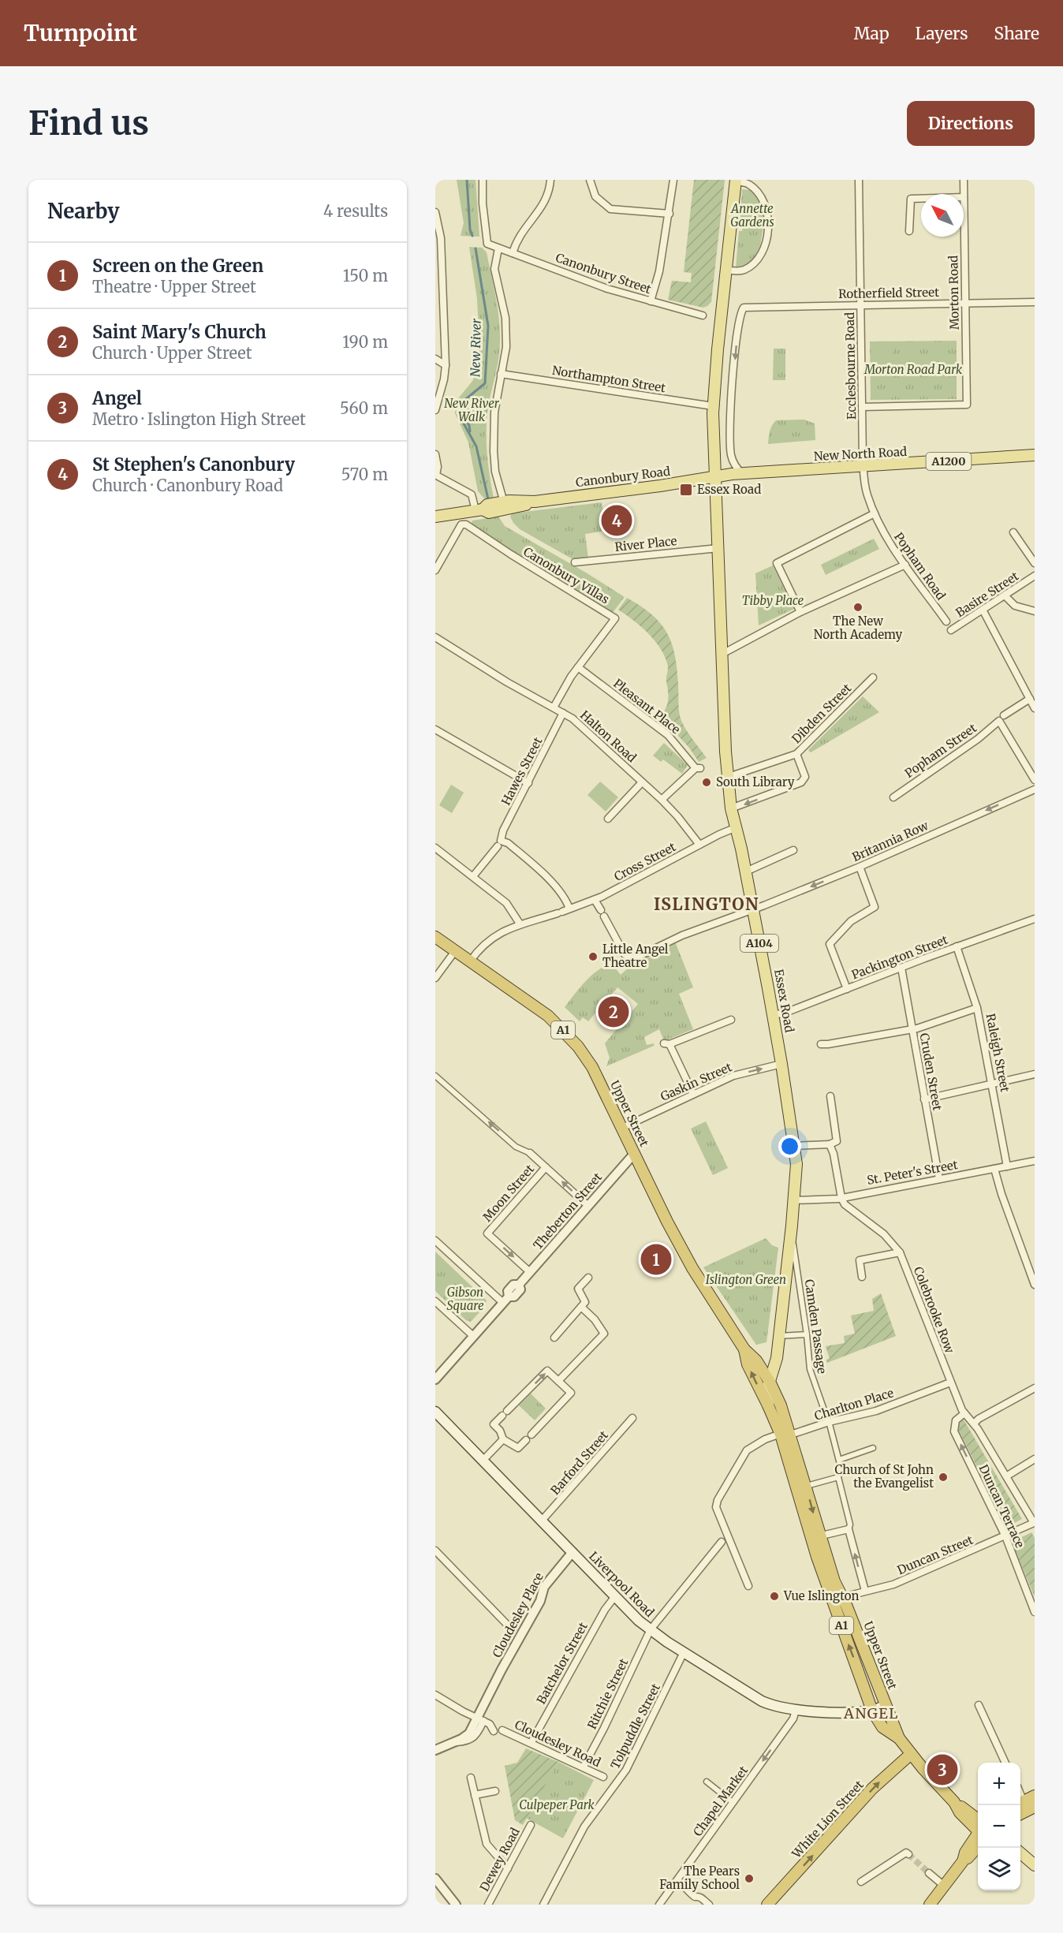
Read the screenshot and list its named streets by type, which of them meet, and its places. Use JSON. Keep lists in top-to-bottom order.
{
  "streets": {
    "highway": ["A1", "Upper Street", "White Lion Street"],
    "main road": [
      "New North Road",
      "A1200",
      "Canonbury Road",
      "A104",
      "Essex Road",
      "Liverpool Road"
    ],
    "street": [
      "Canonbury Street",
      "Morton Road",
      "Rotherfield Street",
      "Ecclesbourne Road",
      "Northampton Street",
      "River Place",
      "Popham Road",
      "Canonbury Villas",
      "Basire Street",
      "Pleasant Place",
      "Dibden Street",
      "Halton Road",
      "Popham Street",
      "Hawes Street",
      "Britannia Row",
      "Cross Street",
      "Packington Street",
      "Raleigh Street",
      "Cruden Street",
      "Gaskin Street",
      "St. Peter's Street",
      "Moon Street",
      "Theberton Street",
      "Colebrooke Row",
      "Camden Passage",
      "Charlton Place",
      "Barford Street",
      "Duncan Terrace",
      "Duncan Street",
      "Cloudesley Place",
      "Batchelor Street",
      "Ritchie Street",
      "Tolpuddle Street",
      "Cloudesley Road",
      "Chapel Market",
      "Dewey Road"
    ]
  },
  "crossings": [
    ["Morton Road", "Rotherfield Street"],
    ["Morton Road", "Ecclesbourne Road"],
    ["Rotherfield Street", "Ecclesbourne Road"],
    ["Rotherfield Street", "New North Road"],
    ["Ecclesbourne Road", "New North Road"],
    ["Ecclesbourne Road", "Popham Road"],
    ["Northampton Street", "Essex Road"],
    ["New North Road", "Canonbury Road"],
    ["New North Road", "Popham Road"],
    ["New North Road", "Essex Road"],
    ["Canonbury Road", "Essex Road"],
    ["River Place", "Essex Road"],
    ["Canonbury Villas", "Pleasant Place"],
    ["Canonbury Villas", "Halton Road"],
    ["Pleasant Place", "Halton Road"],
    ["Dibden Street", "Essex Road"],
    ["Halton Road", "Hawes Street"],
    ["Halton Road", "Cross Street"],
    ["Britannia Row", "Cross Street"],
    ["Britannia Row", "Essex Road"],
    ["Cross Street", "Essex Road"],
    ["Cross Street", "Upper Street"],
    ["A104", "Essex Road"],
    ["A104", "Upper Street"],
    ["A104", "St. Peter's Street"],
    ["A104", "Camden Passage"],
    ["Packington Street", "Essex Road"],
    ["Packington Street", "Raleigh Street"],
    ["Packington Street", "Cruden Street"],
    ["Essex Road", "Gaskin Street"],
    ["Essex Road", "St. Peter's Street"],
    ["A1", "Upper Street"],
    ["A1", "White Lion Street"],
    ["Raleigh Street", "St. Peter's Street"],
    ["Cruden Street", "St. Peter's Street"],
    ["Gaskin Street", "Upper Street"],
    ["Upper Street", "Theberton Street"],
    ["Upper Street", "Charlton Place"],
    ["Upper Street", "Duncan Street"],
    ["Upper Street", "Liverpool Road"],
    ["St. Peter's Street", "Colebrooke Row"],
    ["Moon Street", "Theberton Street"],
    ["Colebrooke Row", "Charlton Place"],
    ["Colebrooke Row", "Duncan Terrace"],
    ["Colebrooke Row", "Duncan Street"],
    ["Barford Street", "Liverpool Road"],
    ["Duncan Terrace", "Duncan Street"],
    ["Liverpool Road", "Cloudesley Place"],
    ["Liverpool Road", "Batchelor Street"],
    ["Liverpool Road", "Ritchie Street"],
    ["Liverpool Road", "Tolpuddle Street"],
    ["Liverpool Road", "Chapel Market"],
    ["Batchelor Street", "Cloudesley Road"],
    ["Ritchie Street", "Cloudesley Road"]
  ],
  "one_way": [
    "Britannia Row",
    "Gaskin Street",
    "Duncan Terrace",
    "Chapel Market",
    "White Lion Street"
  ],
  "districts": ["ISLINGTON", "ANGEL"],
  "water": ["New River"],
  "parks": [
    "Annette Gardens",
    "Morton Road Park",
    "New River Walk",
    "Tibby Place",
    "Islington Green",
    "Gibson Square",
    "Culpeper Park"
  ],
  "places": {
    "transit": ["Essex Road"],
    "other": [
      "The New North Academy",
      "South Library",
      "Little Angel Theatre",
      "Church of St John the Evangelist",
      "Vue Islington",
      "The Pears Family School"
    ]
  },
  "north": "top left",
  "page": {
    "header": "Turnpoint",
    "nav": ["Map", "Layers", "Share"],
    "buttons": "Directions",
    "title": "Find us",
    "heading": ["Nearby", "4 results"],
    "list": [
      {
        "mark": "1",
        "name": "Screen on the Green",
        "note": "Theatre · Upper Street",
        "value": "150 m"
      },
      {
        "mark": "2",
        "name": "Saint Mary's Church",
        "note": "Church · Upper Street",
        "value": "190 m"
      },
      {
        "mark": "3",
        "name": "Angel",
        "note": "Metro · Islington High Street",
        "value": "560 m"
      },
      {
        "mark": "4",
        "name": "St Stephen's Canonbury",
        "note": "Church · Canonbury Road",
        "value": "570 m"
      }
    ],
    "pins": [
      "4",
      "2",
      "1",
      "3"
    ],
    "map_buttons": ["+", "−"]
  }
}
